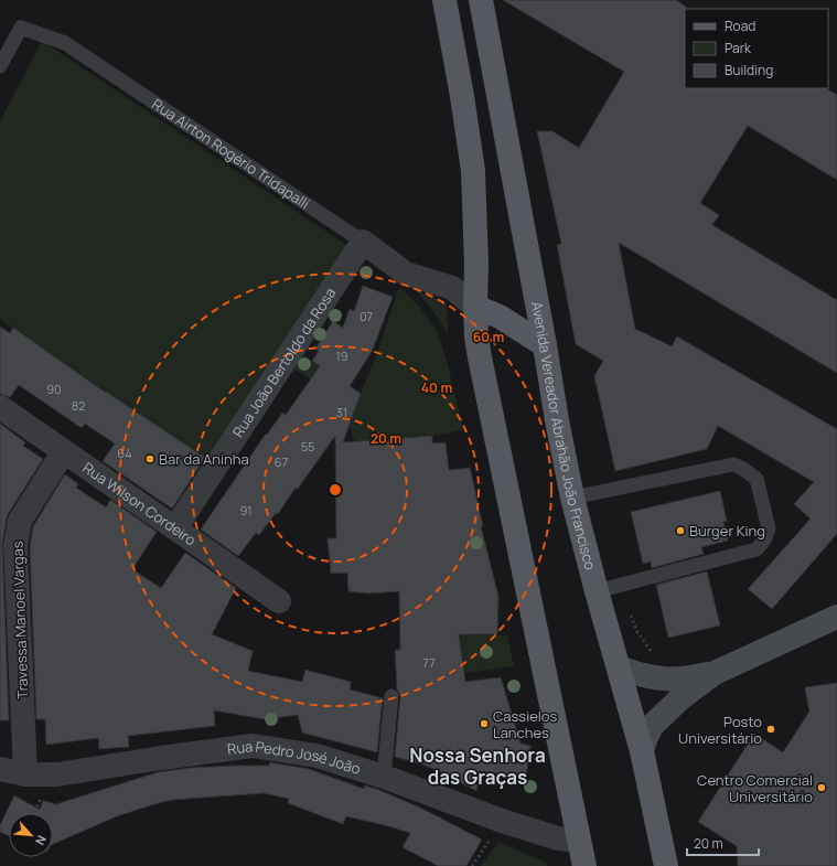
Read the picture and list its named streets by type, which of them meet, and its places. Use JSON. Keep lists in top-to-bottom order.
{
  "streets": {
    "main road": ["Avenida Vereador Abrahão João Francisco"],
    "street": [
      "Rua Airton Rogério Tridapalli",
      "Rua João Bertoldo da Rosa",
      "Rua Wilson Cordeiro",
      "Travessa Manoel Vargas",
      "Rua Pedro José João"
    ]
  },
  "crossings": [
    ["Rua Airton Rogério Tridapalli", "Rua João Bertoldo da Rosa"],
    ["Rua João Bertoldo da Rosa", "Rua Wilson Cordeiro"],
    ["Rua Wilson Cordeiro", "Travessa Manoel Vargas"],
    ["Travessa Manoel Vargas", "Rua Pedro José João"]
  ],
  "districts": ["Nossa Senhora das Graças"],
  "places": [
    "Bar da Aninha",
    "Burger King",
    "Cassielos Lanches",
    "Posto Universitário",
    "Centro Comercial Universitário"
  ],
  "house_numbers": [
    "07",
    "19",
    "90",
    "82",
    "31",
    "55",
    "64",
    "67",
    "91",
    "77"
  ],
  "legend": ["Road", "Park", "Building"],
  "scale_bar": "20 m",
  "north": "bottom right",
  "rings": ["60 m", "40 m", "20 m"]
}
